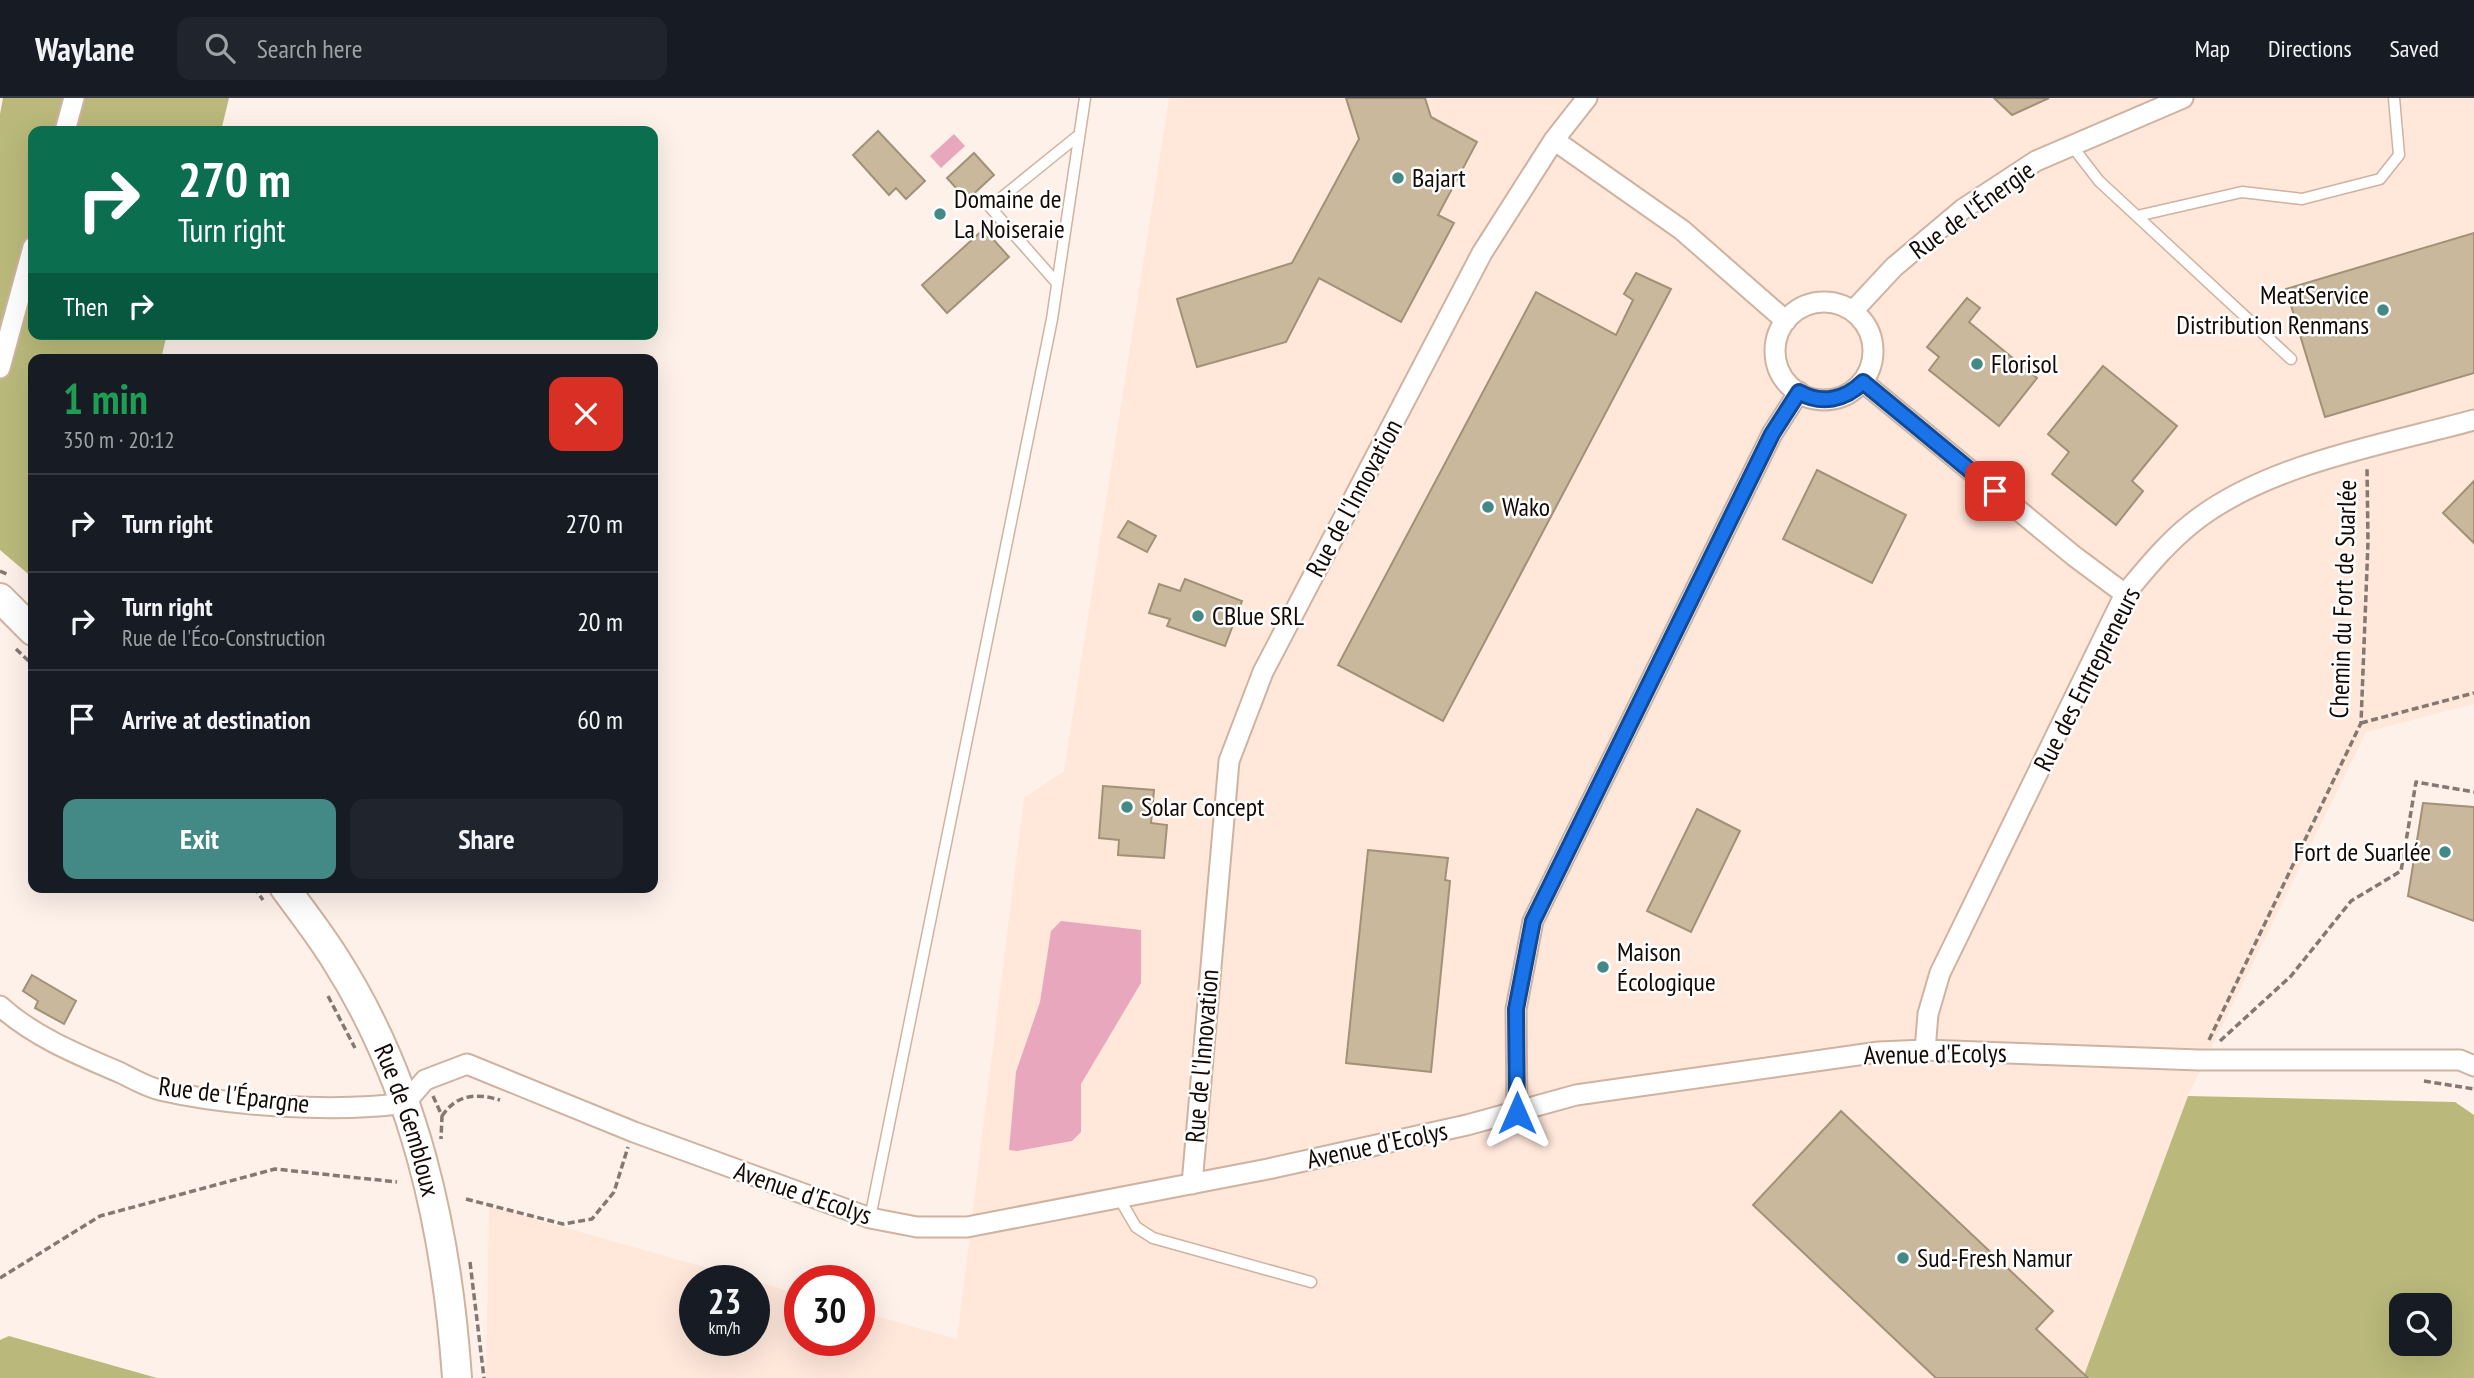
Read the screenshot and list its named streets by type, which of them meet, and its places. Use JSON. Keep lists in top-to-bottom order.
{
  "streets": {
    "main road": ["Rue de Gembloux"],
    "street": [
      "Rue de l'Énergie",
      "Rue de l'Innovation",
      "Rue des Entrepreneurs",
      "Avenue d'Ecolys",
      "Rue de l'Épargne"
    ],
    "path": ["Chemin du Fort de Suarlée"]
  },
  "crossings": [
    ["Rue de l'Innovation", "Avenue d'Ecolys"],
    ["Chemin du Fort de Suarlée", "Rue des Entrepreneurs"],
    ["Chemin du Fort de Suarlée", "Avenue d'Ecolys"],
    ["Rue des Entrepreneurs", "Avenue d'Ecolys"],
    ["Avenue d'Ecolys", "Rue de l'Épargne"],
    ["Avenue d'Ecolys", "Rue de Gembloux"],
    ["Rue de l'Épargne", "Rue de Gembloux"]
  ],
  "places": [
    "Bajart",
    "Domaine de La Noiseraie",
    "MeatService Distribution Renmans",
    "Florisol",
    "Wako",
    "CBlue SRL",
    "Solar Concept",
    "Fort de Suarlée",
    "Maison Écologique",
    "Sud-Fresh Namur"
  ],
  "page": {
    "header": "Waylane",
    "search": "Search here",
    "nav": ["Map", "Directions", "Saved"],
    "turn": ["270 m", "Turn right"],
    "then": "Then",
    "heading": ["1 min", "350 m · 20:12"],
    "list": [
      {
        "name": "Turn right",
        "value": "270 m"
      },
      {
        "name": "Turn right",
        "note": "Rue de l'Éco-Construction",
        "value": "20 m"
      },
      {
        "name": "Arrive at destination",
        "value": "60 m"
      }
    ],
    "buttons": ["Exit", "Share"],
    "speed": "23 km/h",
    "limit": "30"
  }
}
